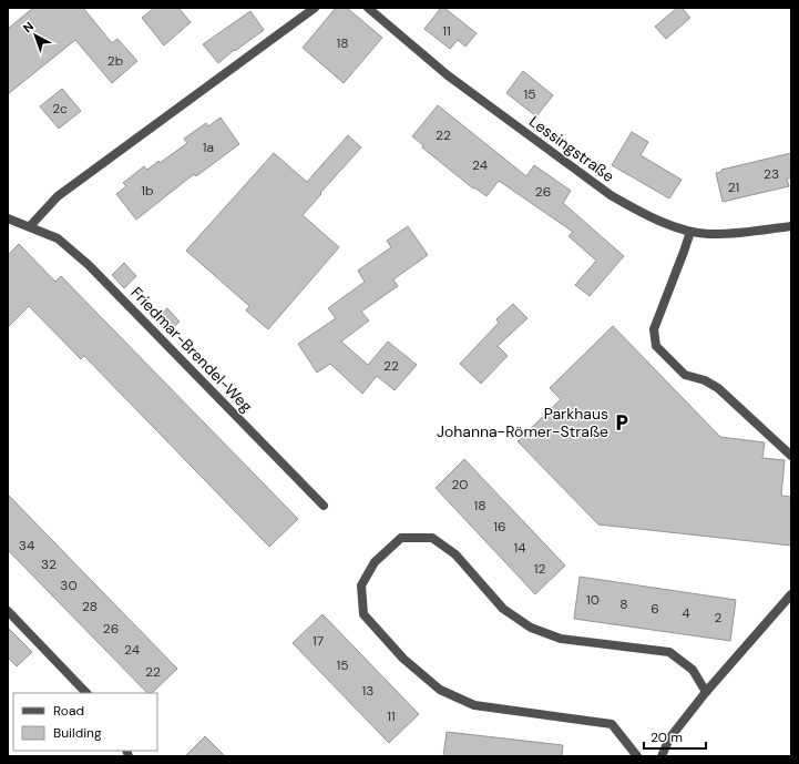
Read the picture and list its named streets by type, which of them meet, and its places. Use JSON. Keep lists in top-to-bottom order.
{
  "streets": {
    "street": ["Lessingstraße", "Friedmar-Brendel-Weg"]
  },
  "places": {
    "parking": ["Parkhaus Johanna-Römer-Straße"]
  },
  "house_numbers": [
    "11",
    "18",
    "2b",
    "15",
    "2c",
    "22",
    "1a",
    "24",
    "23",
    "21",
    "1b",
    "26",
    "22",
    "20",
    "18",
    "16",
    "34",
    "14",
    "32",
    "12",
    "30",
    "10",
    "8",
    "28",
    "6",
    "4",
    "2",
    "26",
    "17",
    "24",
    "15",
    "22",
    "13",
    "11"
  ],
  "legend": ["Road", "Building"],
  "scale_bar": "20 m",
  "north": "top left"
}
